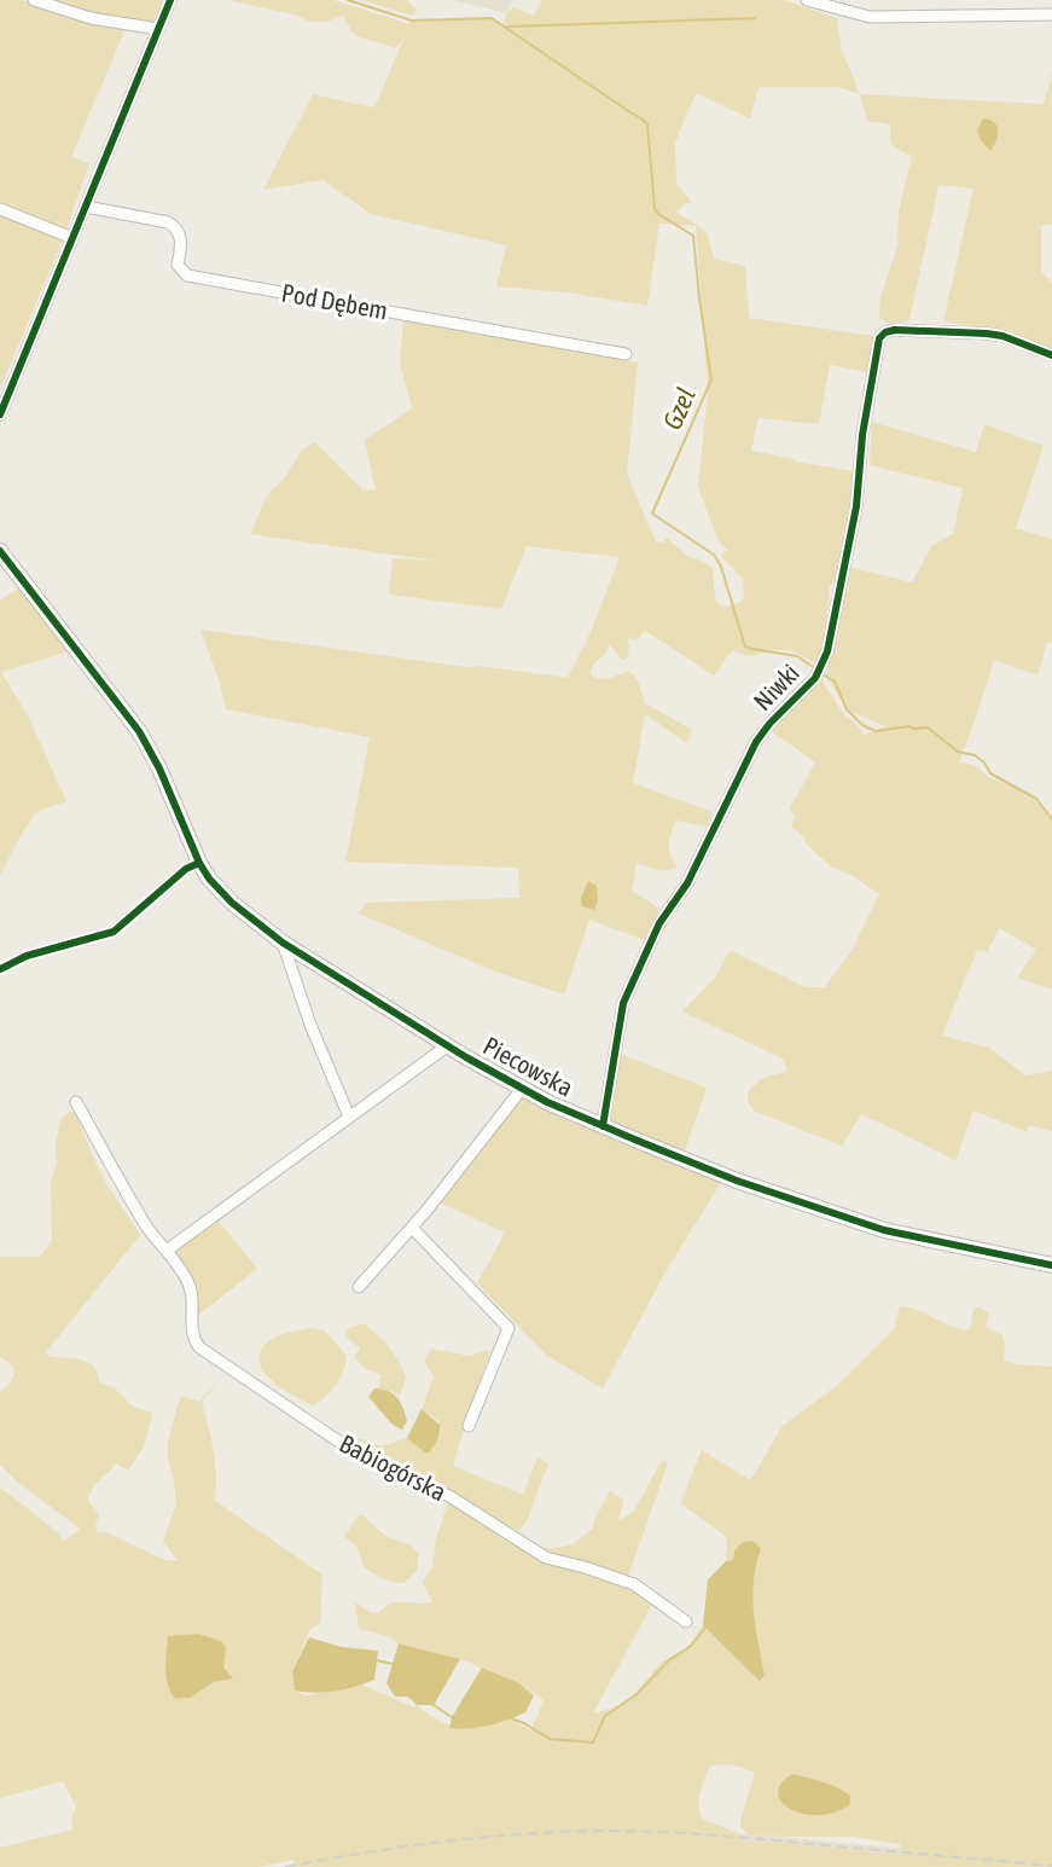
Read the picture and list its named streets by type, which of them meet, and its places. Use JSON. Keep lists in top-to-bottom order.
{
  "streets": {
    "street": [
      "Pod Dębem",
      "Niwki",
      "Piecowska",
      "Babiogórska"
    ]
  },
  "crossings": [
    ["Niwki", "Piecowska"]
  ],
  "water": ["Gzel"]
}
